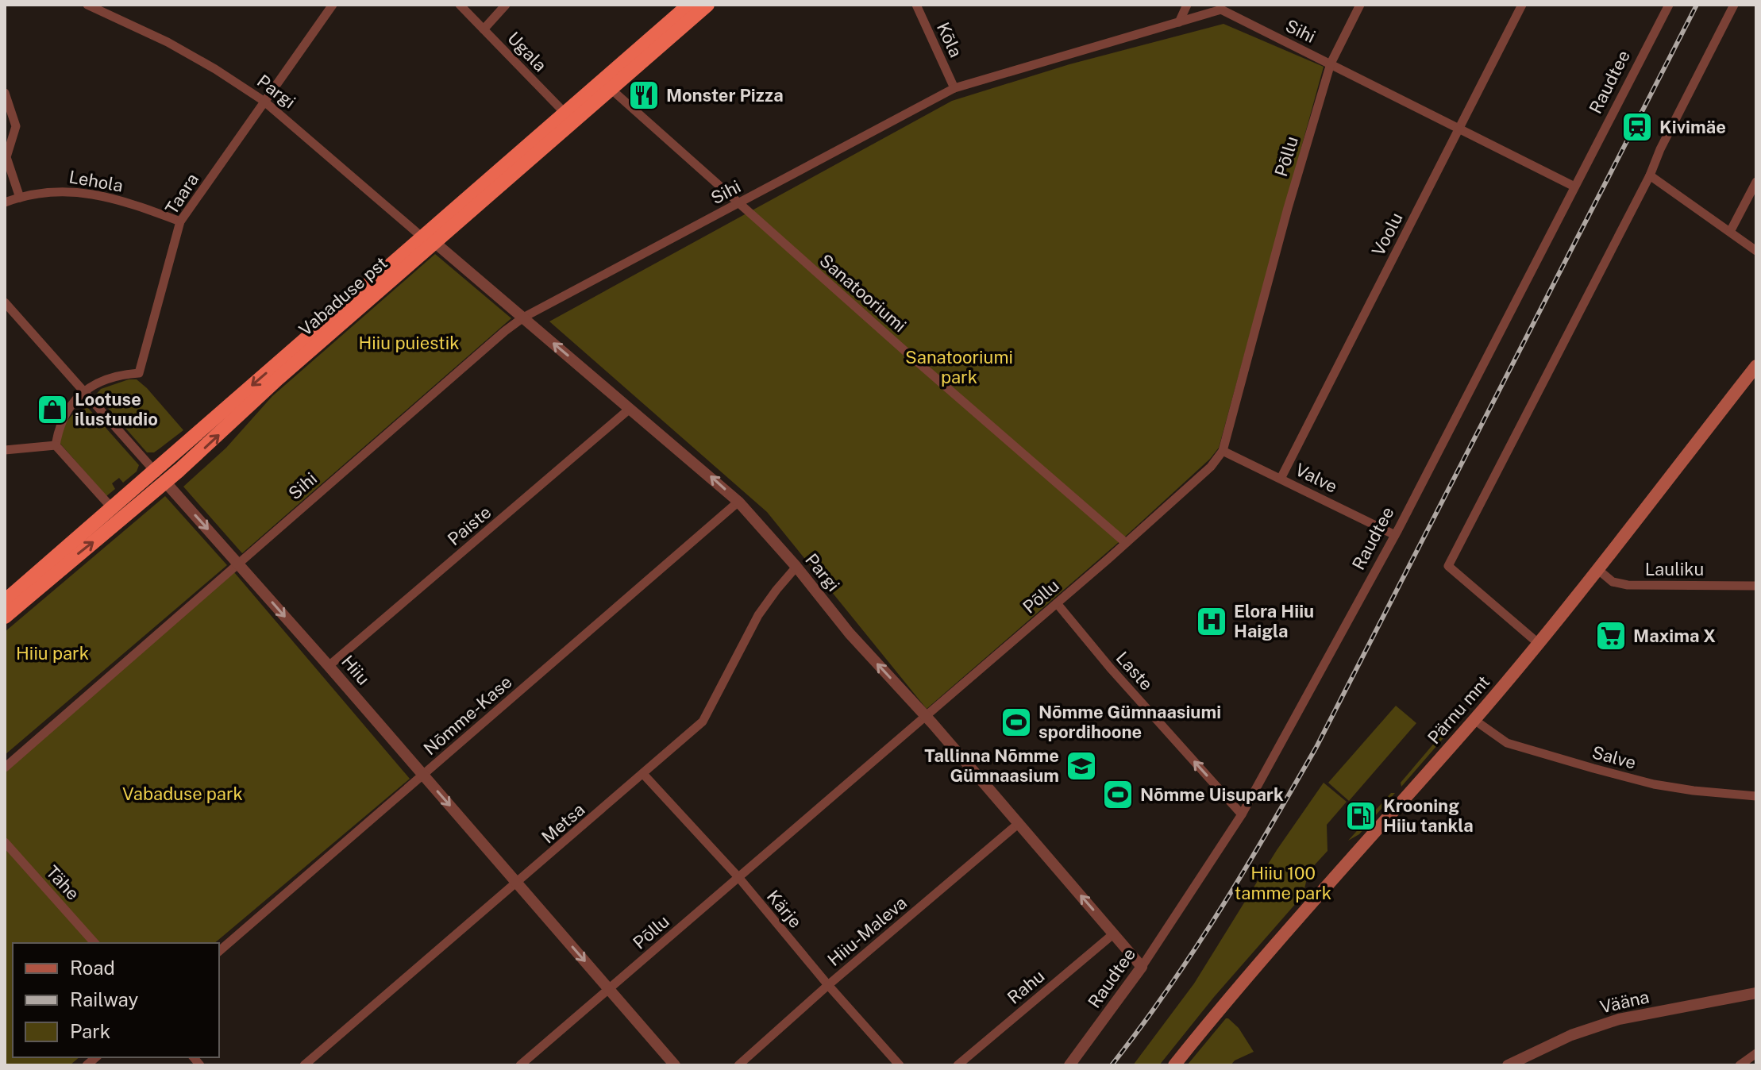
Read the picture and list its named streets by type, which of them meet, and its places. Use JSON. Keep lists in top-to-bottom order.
{
  "streets": {
    "highway": ["Vabaduse pst"],
    "main road": ["Pärnu mnt"],
    "street": [
      "Sihi",
      "Kõla",
      "Ugala",
      "Raudtee",
      "Pargi",
      "Põllu",
      "Lehola",
      "Taara",
      "Voolu",
      "Sanatooriumi",
      "Valve",
      "Paiste",
      "Lauliku",
      "Hiiu",
      "Laste",
      "Nõmme-Kase",
      "Salve",
      "Metsa",
      "Tähe",
      "Kärje",
      "Hiiu-Maleva",
      "Rahu",
      "Vääna"
    ]
  },
  "crossings": [
    ["Sihi", "Kõla"],
    ["Sihi", "Raudtee"],
    ["Sihi", "Pargi"],
    ["Sihi", "Põllu"],
    ["Sihi", "Voolu"],
    ["Sihi", "Sanatooriumi"],
    ["Sihi", "Hiiu"],
    ["Ugala", "Vabaduse pst"],
    ["Raudtee", "Pargi"],
    ["Raudtee", "Valve"],
    ["Raudtee", "Laste"],
    ["Pargi", "Põllu"],
    ["Pargi", "Taara"],
    ["Pargi", "Vabaduse pst"],
    ["Pargi", "Paiste"],
    ["Pargi", "Nõmme-Kase"],
    ["Pargi", "Metsa"],
    ["Pargi", "Hiiu-Maleva"],
    ["Pargi", "Rahu"],
    ["Põllu", "Sanatooriumi"],
    ["Põllu", "Valve"],
    ["Põllu", "Hiiu"],
    ["Põllu", "Laste"],
    ["Põllu", "Kärje"],
    ["Lehola", "Taara"],
    ["Taara", "Hiiu"],
    ["Voolu", "Valve"],
    ["Sanatooriumi", "Vabaduse pst"],
    ["Vabaduse pst", "Hiiu"],
    ["Paiste", "Hiiu"],
    ["Lauliku", "Pärnu mnt"],
    ["Hiiu", "Nõmme-Kase"],
    ["Hiiu", "Metsa"],
    ["Pärnu mnt", "Salve"],
    ["Metsa", "Kärje"],
    ["Kärje", "Hiiu-Maleva"]
  ],
  "one_way": ["Pargi", "Hiiu", "Laste"],
  "parks": [
    "Hiiu puiestik",
    "Sanatooriumi park",
    "Hiiu park",
    "Vabaduse park",
    "Hiiu 100 tamme park"
  ],
  "places": {
    "restaurant": ["Monster Pizza"],
    "station": ["Kivimäe"],
    "shop": ["Lootuse ilustuudio"],
    "hospital": ["Elora Hiiu Haigla"],
    "supermarket": ["Maxima X"],
    "sports": ["Nõmme Gümnaasiumi spordihoone", "Nõmme Uisupark"],
    "school or university": ["Tallinna Nõmme Gümnaasium"],
    "fuel station": ["Krooning Hiiu tankla"]
  },
  "legend": ["Road", "Railway", "Park"]
}
